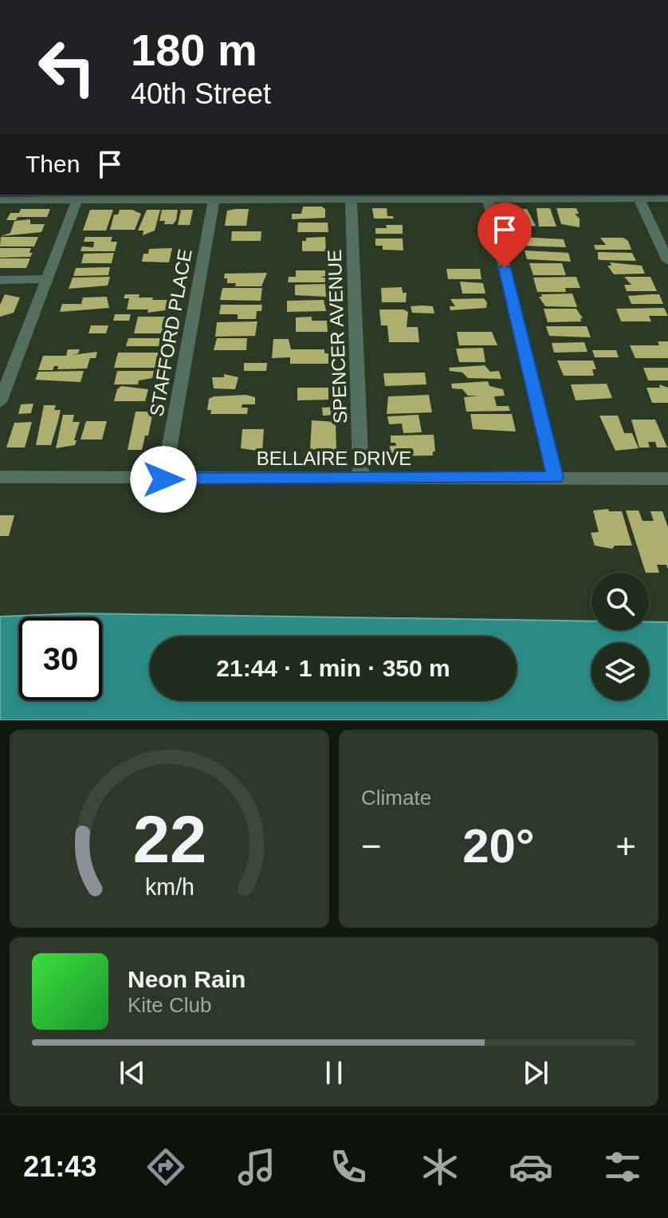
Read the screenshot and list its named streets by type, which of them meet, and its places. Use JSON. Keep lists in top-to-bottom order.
{
  "streets": {
    "street": ["STAFFORD PLACE", "SPENCER AVENUE", "BELLAIRE DRIVE"]
  },
  "crossings": [
    ["STAFFORD PLACE", "BELLAIRE DRIVE"],
    ["SPENCER AVENUE", "BELLAIRE DRIVE"]
  ],
  "page": {
    "turn": ["180 m", "40th Street"],
    "then": "Then",
    "limit": "30",
    "trip": "21:44 · 1 min · 350 m",
    "tile": "Climate",
    "heat": ["−", "20°", "+"],
    "song": ["Neon Rain", "Kite Club"],
    "tabs": "21:43",
    "gauge": ["22", "km/h"]
  }
}
